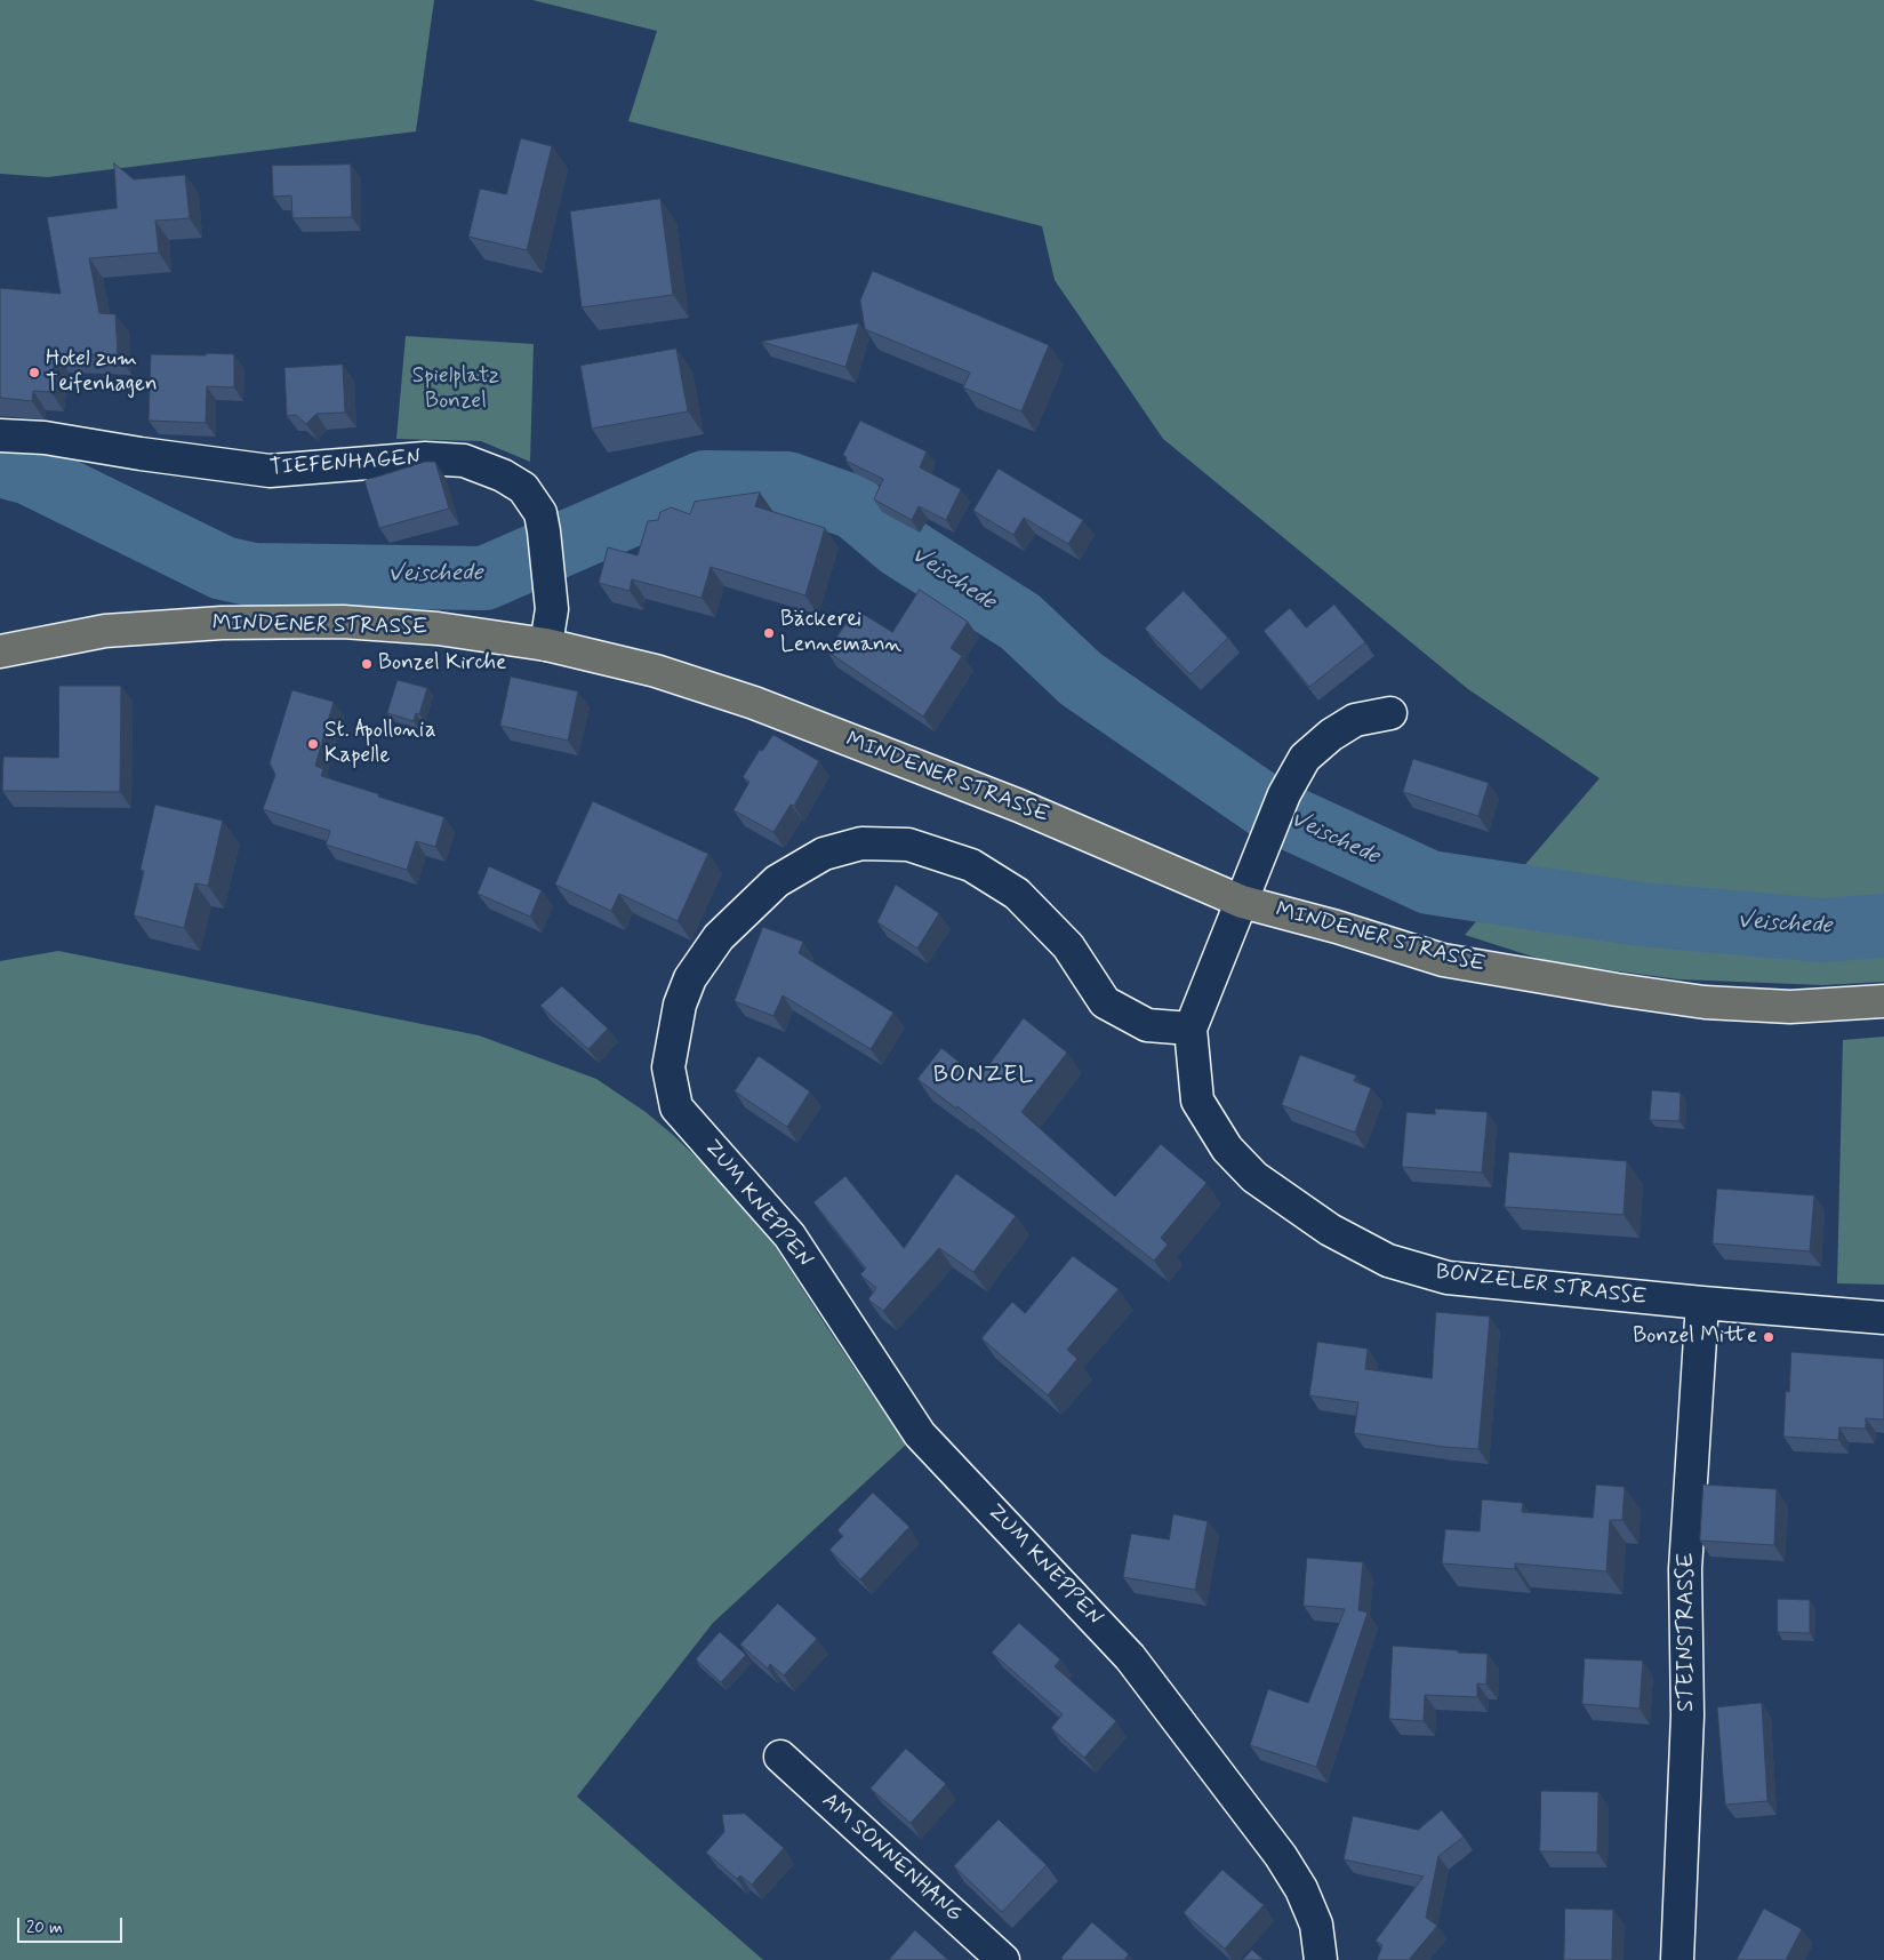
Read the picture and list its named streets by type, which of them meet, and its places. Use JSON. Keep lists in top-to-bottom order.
{
  "streets": {
    "main road": ["MINDENER STRASSE"],
    "street": [
      "TIEFENHAGEN",
      "ZUM KNEPPEN",
      "BONZELER STRASSE",
      "STEINSTRASSE",
      "AM SONNENHANG"
    ]
  },
  "crossings": [
    ["TIEFENHAGEN", "MINDENER STRASSE"],
    ["MINDENER STRASSE", "BONZELER STRASSE"],
    ["ZUM KNEPPEN", "BONZELER STRASSE"],
    ["BONZELER STRASSE", "STEINSTRASSE"]
  ],
  "districts": ["BONZEL"],
  "water": ["Veischede"],
  "parks": ["Spielplatz Bonzel"],
  "places": [
    "Hotel zum Teifenhagen",
    "Bäckerei Lennemann",
    "Bonzel Kirche",
    "St. Apollonia Kapelle",
    "Bonzel Mitte"
  ],
  "scale_bar": "20 m"
}
